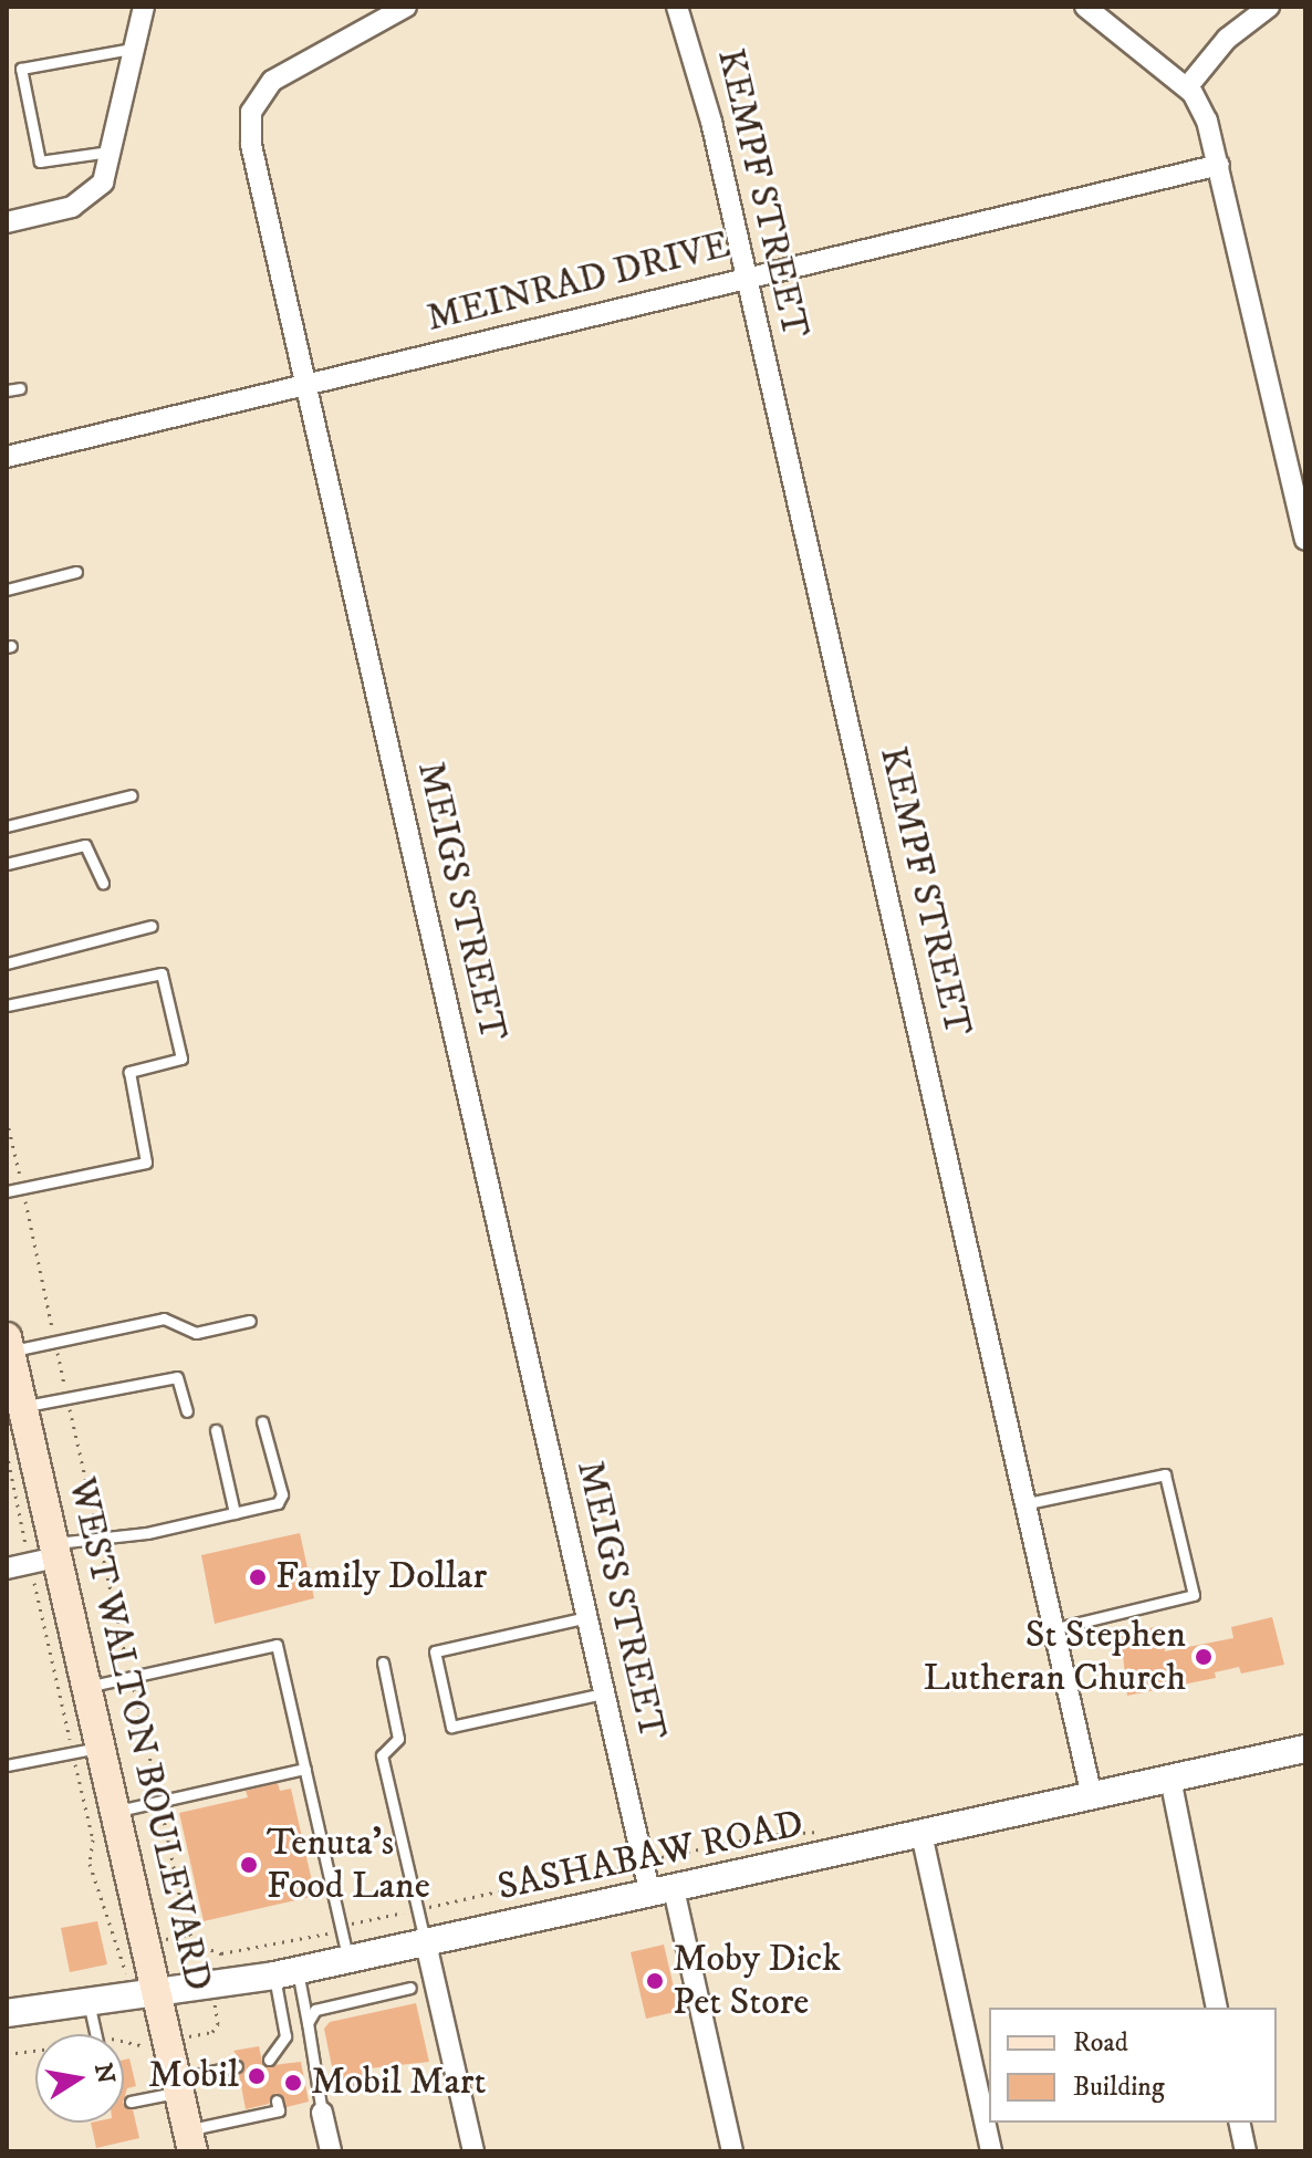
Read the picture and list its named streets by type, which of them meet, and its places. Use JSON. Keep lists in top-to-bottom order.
{
  "streets": {
    "main road": ["WEST WALTON BOULEVARD"],
    "street": [
      "KEMPF STREET",
      "MEINRAD DRIVE",
      "MEIGS STREET",
      "SASHABAW ROAD"
    ]
  },
  "crossings": [
    ["KEMPF STREET", "MEINRAD DRIVE"],
    ["KEMPF STREET", "SASHABAW ROAD"],
    ["MEINRAD DRIVE", "MEIGS STREET"],
    ["MEIGS STREET", "SASHABAW ROAD"],
    ["WEST WALTON BOULEVARD", "SASHABAW ROAD"]
  ],
  "places": [
    "Family Dollar",
    "St Stephen Lutheran Church",
    "Tenuta's Food Lane",
    "Moby Dick Pet Store",
    "Mobil",
    "Mobil Mart"
  ],
  "legend": ["Road", "Building"],
  "north": "right"
}
